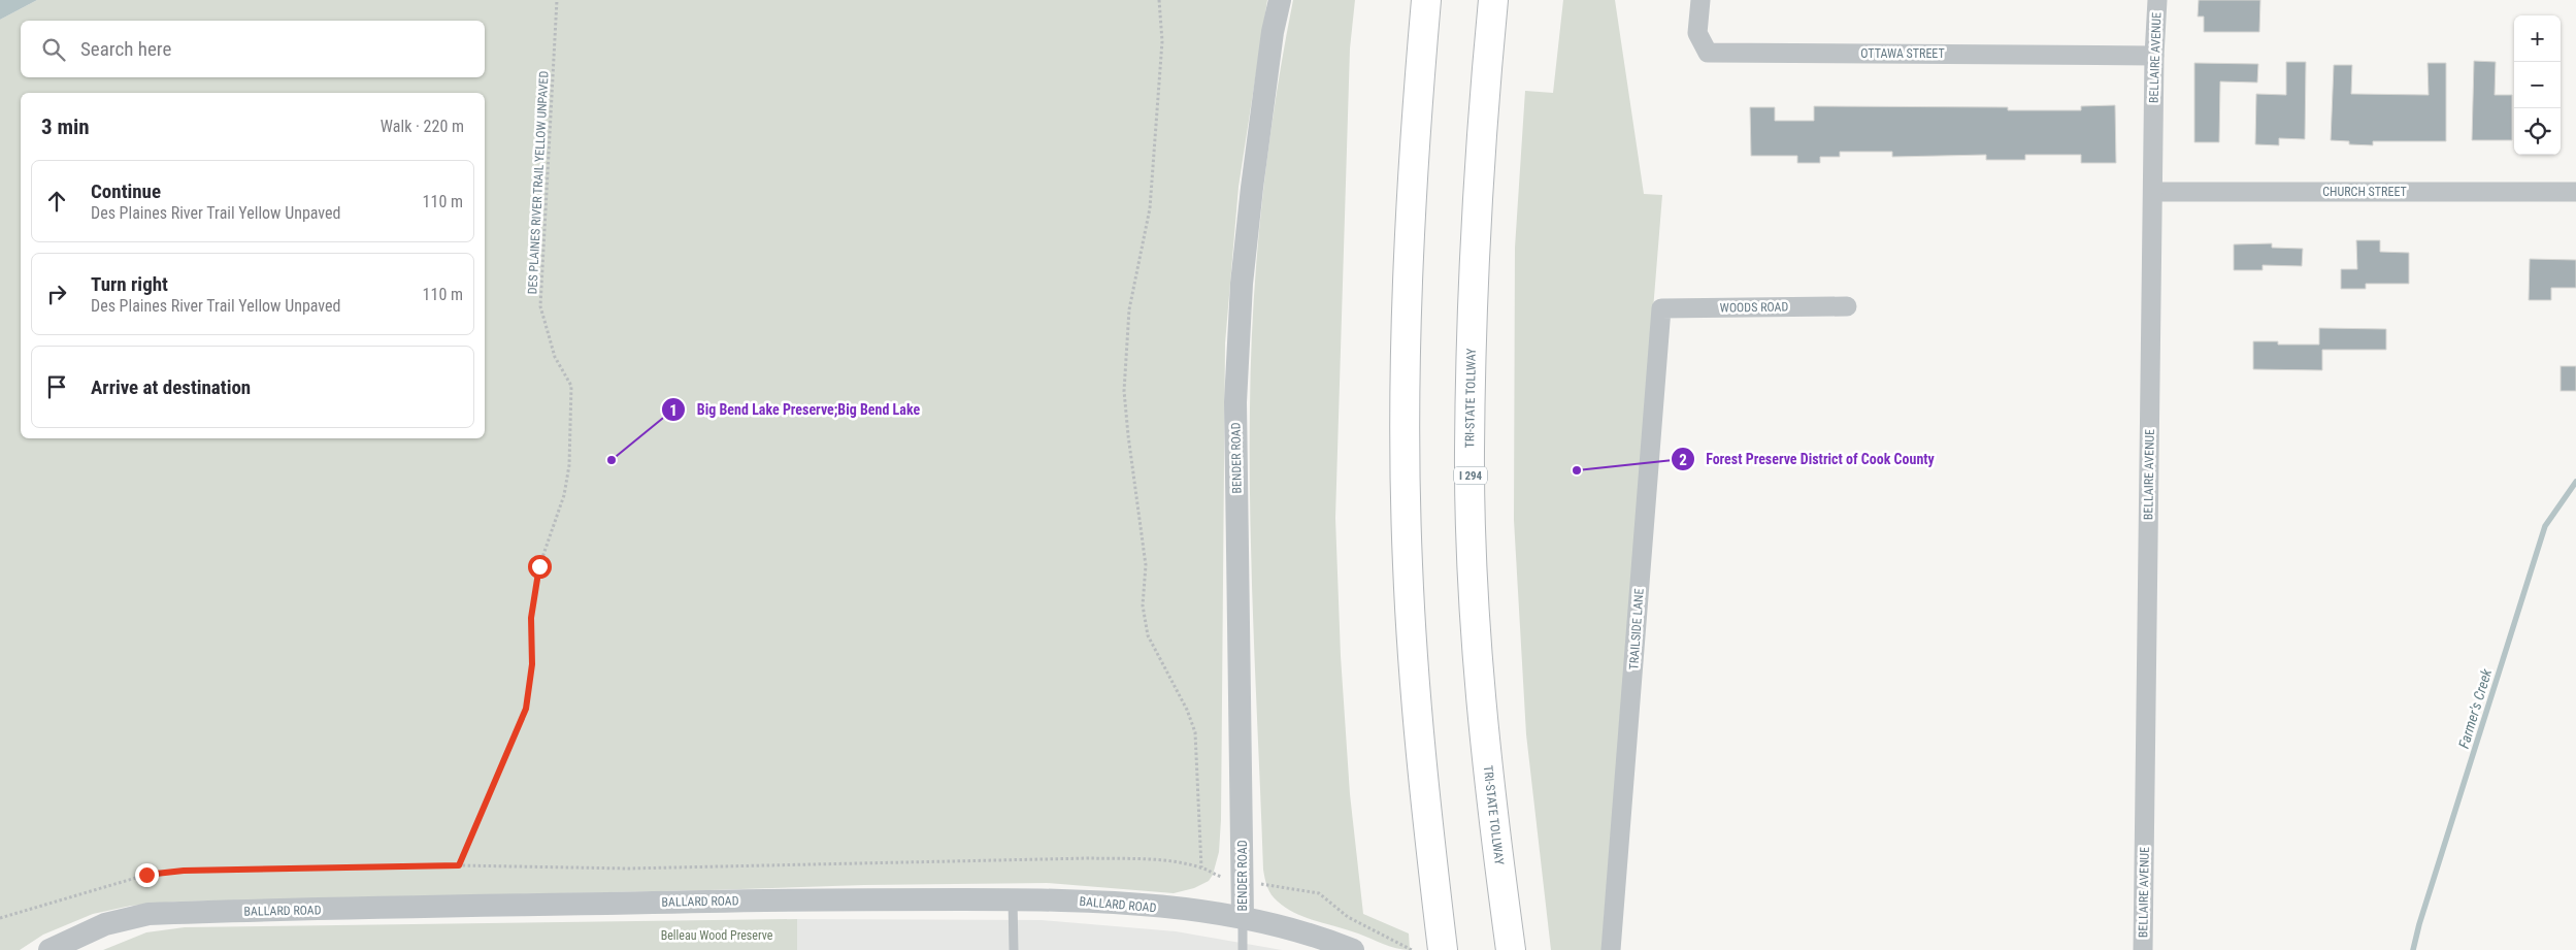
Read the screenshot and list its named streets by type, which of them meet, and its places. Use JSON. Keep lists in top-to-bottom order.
{
  "streets": {
    "highway": ["TRI-STATE TOLLWAY", "I 294"],
    "street": [
      "OTTAWA STREET",
      "BELLAIRE AVENUE",
      "CHURCH STREET",
      "WOODS ROAD",
      "BENDER ROAD",
      "TRAILSIDE LANE",
      "BALLARD ROAD"
    ],
    "path": ["DES PLAINES RIVER TRAIL YELLOW UNPAVED"]
  },
  "crossings": [
    ["OTTAWA STREET", "BELLAIRE AVENUE"],
    ["BELLAIRE AVENUE", "CHURCH STREET"],
    ["WOODS ROAD", "TRAILSIDE LANE"],
    ["BENDER ROAD", "BALLARD ROAD"]
  ],
  "water": ["Farmer's Creek"],
  "parks": ["Belleau Wood Preserve"],
  "places": ["Big Bend Lake Preserve;Big Bend Lake", "Forest Preserve District of Cook County"],
  "page": {
    "map_buttons": ["+", "−"],
    "search": "Search here",
    "heading": ["3 min", "Walk · 220 m"],
    "list": [
      ["Continue", "Des Plaines River Trail Yellow Unpaved", "110 m"],
      ["Turn right", "Des Plaines River Trail Yellow Unpaved", "110 m"],
      "Arrive at destination"
    ]
  }
}
